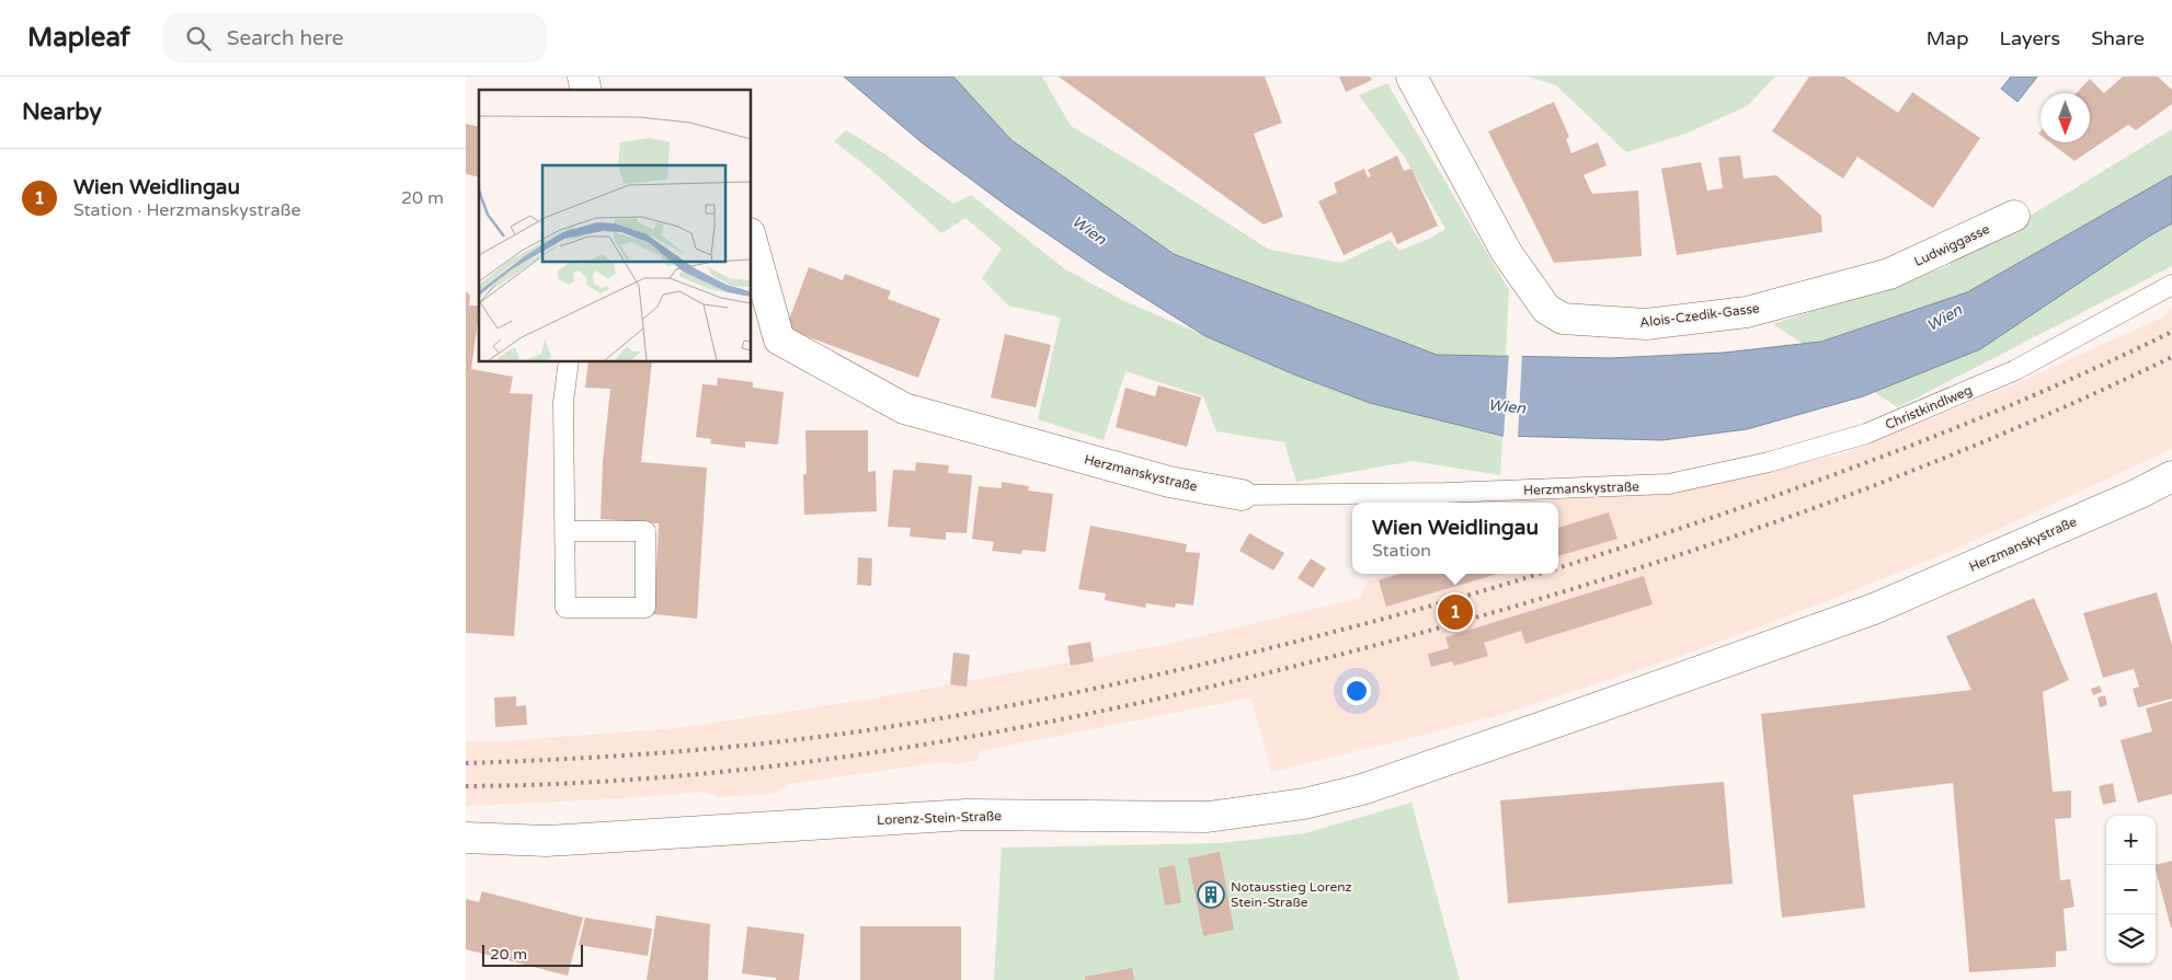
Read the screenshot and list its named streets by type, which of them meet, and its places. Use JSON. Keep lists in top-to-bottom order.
{
  "streets": {
    "street": [
      "Ludwiggasse",
      "Alois-Czedik-Gasse",
      "Herzmanskystraße",
      "Lorenz-Stein-Straße"
    ],
    "lane": ["Christkindlweg"]
  },
  "crossings": [
    ["Ludwiggasse", "Alois-Czedik-Gasse"],
    ["Christkindlweg", "Herzmanskystraße"],
    ["Herzmanskystraße", "Lorenz-Stein-Straße"]
  ],
  "water": ["Wien"],
  "places": {
    "building": ["Notausstieg Lorenz Stein-Straße"]
  },
  "scale_bar": "20 m",
  "north": "bottom",
  "page": {
    "header": "Mapleaf",
    "search": "Search here",
    "nav": ["Map", "Layers", "Share"],
    "heading": "Nearby",
    "list": [
      {
        "mark": "1",
        "name": "Wien Weidlingau",
        "note": "Station · Herzmanskystraße",
        "value": "20 m"
      }
    ],
    "popup": ["Wien Weidlingau", "Station"],
    "pins": "1",
    "map_buttons": ["+", "−"],
    "scale": "20 m"
  }
}
